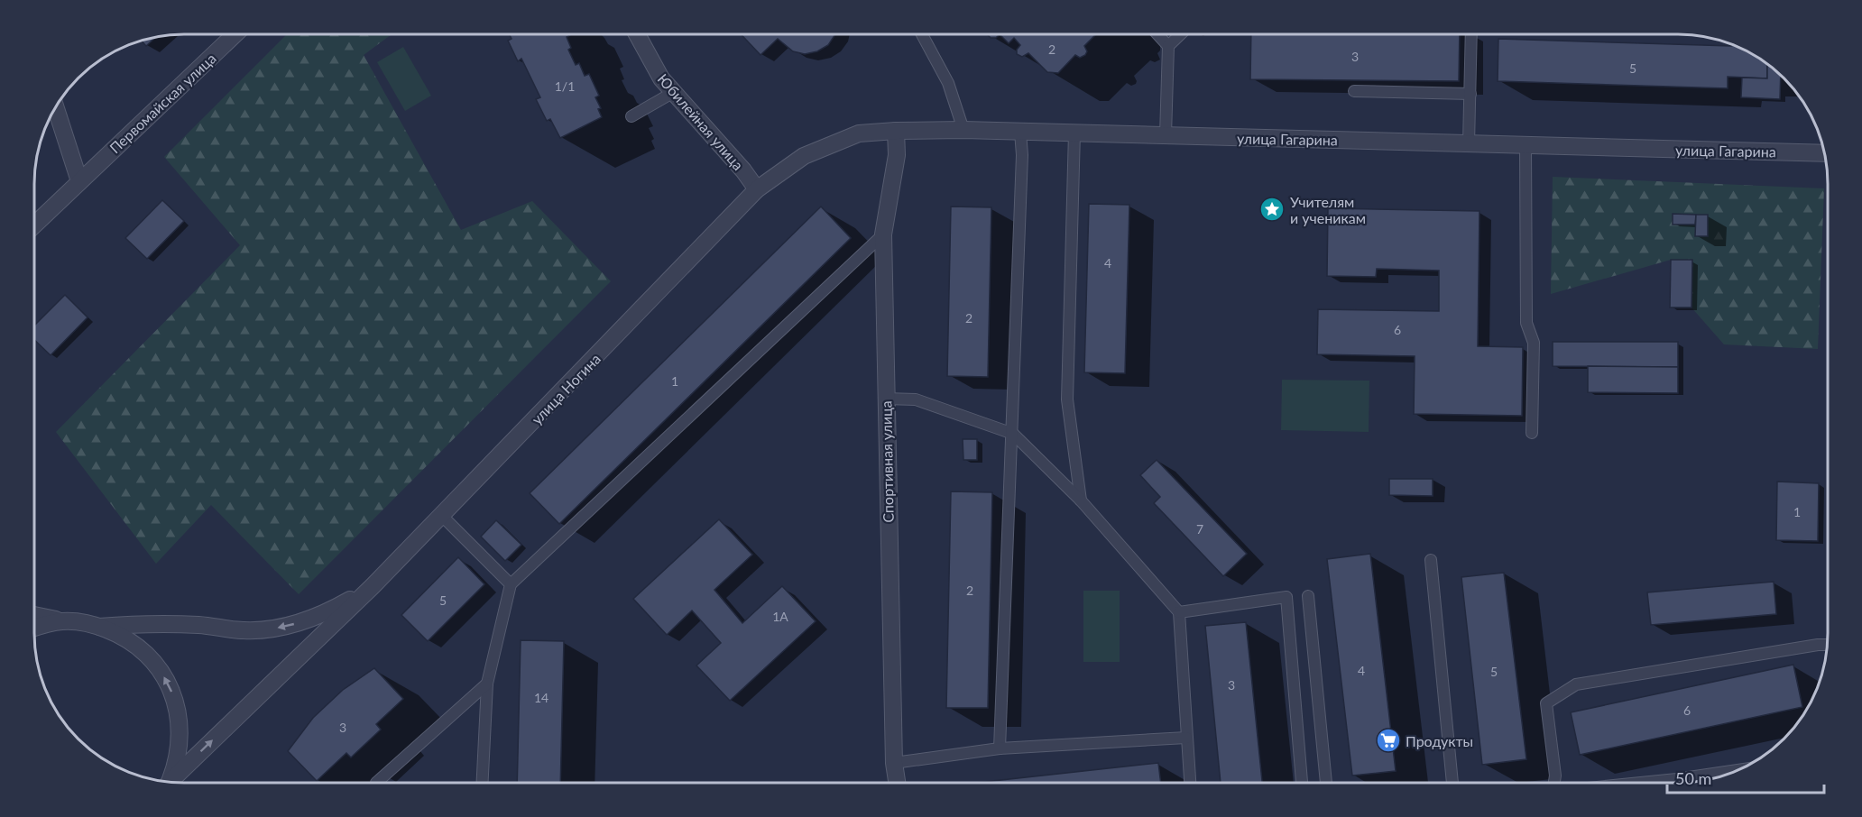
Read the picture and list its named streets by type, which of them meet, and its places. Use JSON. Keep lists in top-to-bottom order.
{
  "streets": {
    "street": [
      "Первомайская улица",
      "Юбилейная улица",
      "улица Гагарина",
      "улица Ногина",
      "Спортивная улица"
    ]
  },
  "crossings": [
    ["Юбилейная улица", "улица Гагарина"],
    ["Юбилейная улица", "улица Ногина"],
    ["улица Гагарина", "улица Ногина"],
    ["улица Гагарина", "Спортивная улица"]
  ],
  "places": {
    "place": ["Учителям и ученикам"],
    "supermarket": ["Продукты"]
  },
  "house_numbers": [
    "2",
    "3",
    "5",
    "1/1",
    "4",
    "2",
    "6",
    "1",
    "1",
    "7",
    "2",
    "5",
    "1А",
    "4",
    "5",
    "3",
    "14",
    "6",
    "3"
  ],
  "scale_bar": "50 m"
}
